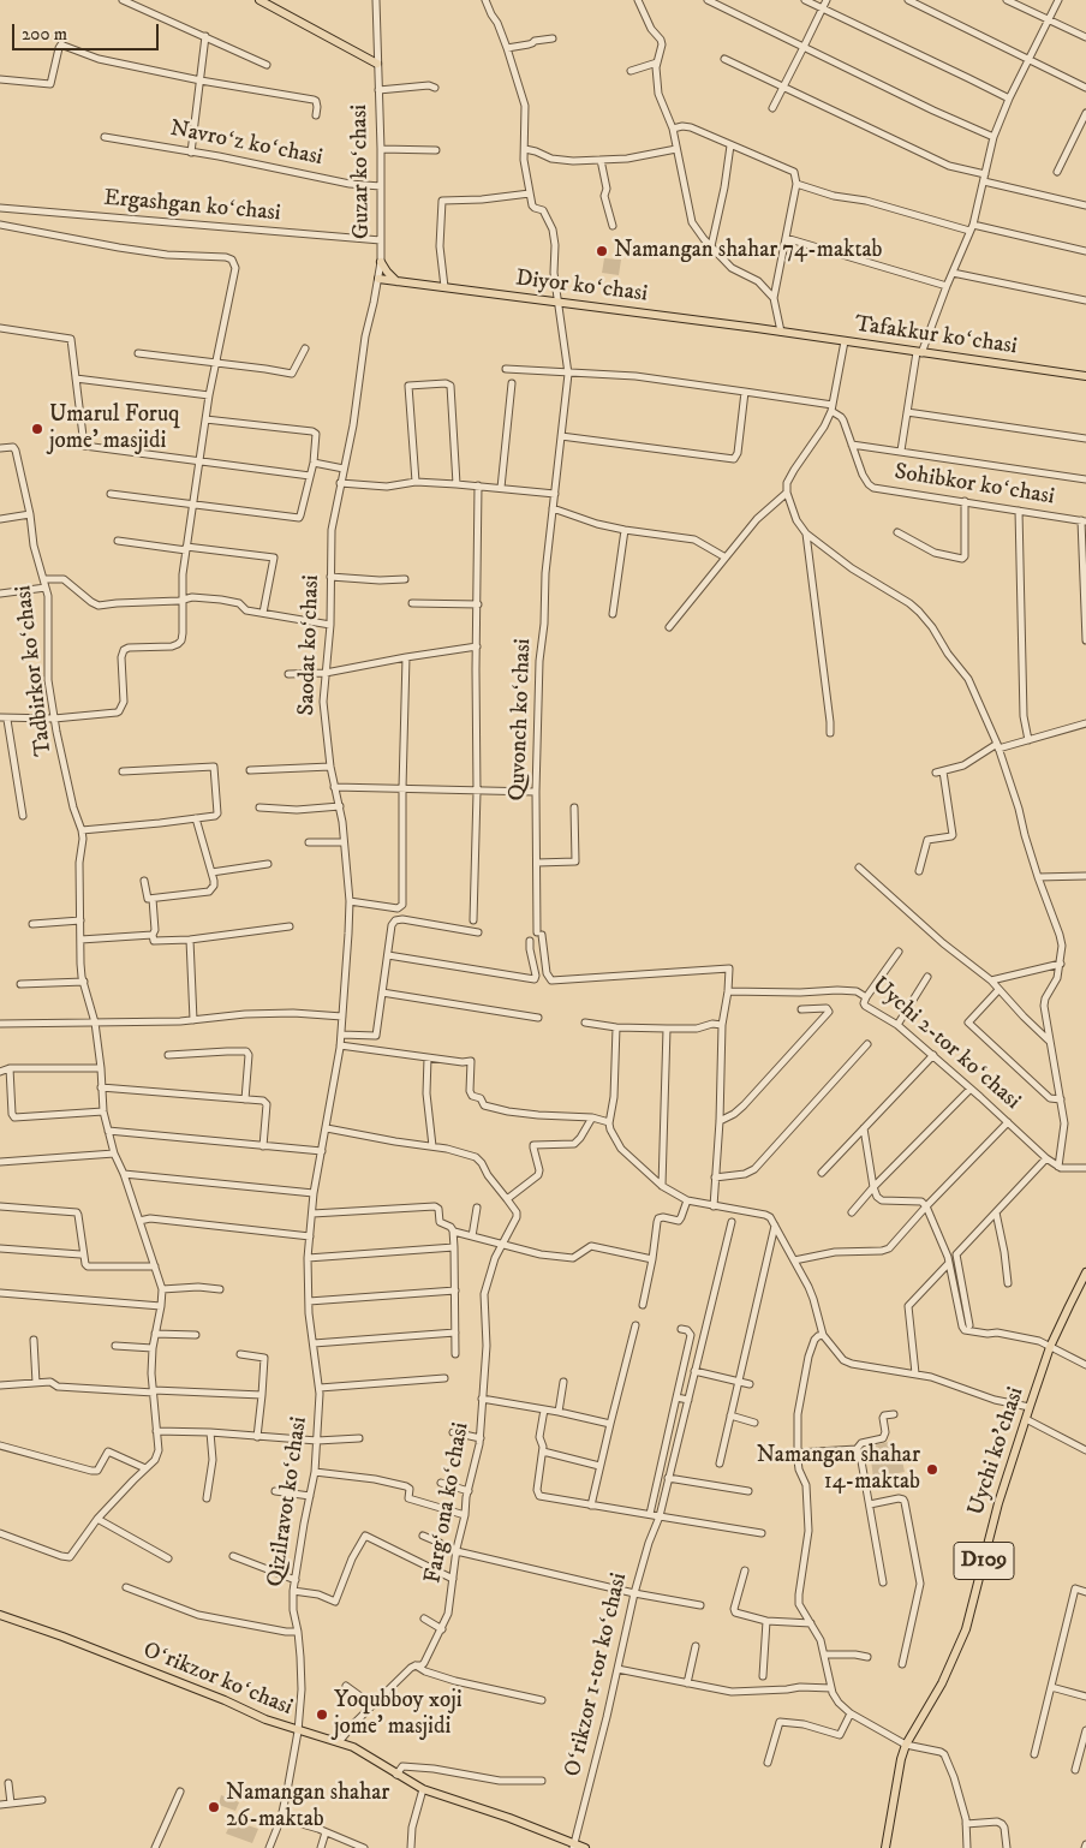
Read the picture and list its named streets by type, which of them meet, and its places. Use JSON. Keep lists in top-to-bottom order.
{
  "streets": {
    "main road": [
      "Diyor koʻchasi",
      "Tafakkur koʻchasi",
      "Uychi ko'chasi",
      "D109",
      "Oʻrikzor koʻchasi"
    ],
    "street": [
      "Navroʻz koʻchasi",
      "Guzar koʻchasi",
      "Ergashgan koʻchasi",
      "Sohibkor koʻchasi",
      "Saodat koʻchasi",
      "Tadbirkor koʻchasi",
      "Quvonch koʻchasi",
      "Uychi 2-tor koʻchasi",
      "Qizilravot koʻchasi",
      "Fargʻona koʻchasi",
      "Oʻrikzor 1-tor koʻchasi"
    ]
  },
  "crossings": [
    ["Navroʻz koʻchasi", "Guzar koʻchasi"],
    ["Guzar koʻchasi", "Ergashgan koʻchasi"],
    ["Guzar koʻchasi", "Diyor koʻchasi"],
    ["Guzar koʻchasi", "Saodat koʻchasi"],
    ["Diyor koʻchasi", "Tafakkur koʻchasi"],
    ["Diyor koʻchasi", "Saodat koʻchasi"],
    ["Diyor koʻchasi", "Quvonch koʻchasi"],
    ["Saodat koʻchasi", "Qizilravot koʻchasi"],
    ["Quvonch koʻchasi", "Uychi 2-tor koʻchasi"],
    ["Qizilravot koʻchasi", "Oʻrikzor koʻchasi"],
    ["Fargʻona koʻchasi", "Oʻrikzor koʻchasi"],
    ["Oʻrikzor 1-tor koʻchasi", "Oʻrikzor koʻchasi"]
  ],
  "places": [
    "Namangan shahar 74-maktab",
    "Umarul Foruq jome' masjidi",
    "Namangan shahar 14-maktab",
    "Yoqubboy xoji jome' masjidi",
    "Namangan shahar 26-maktab"
  ],
  "scale_bar": "200 m"
}
